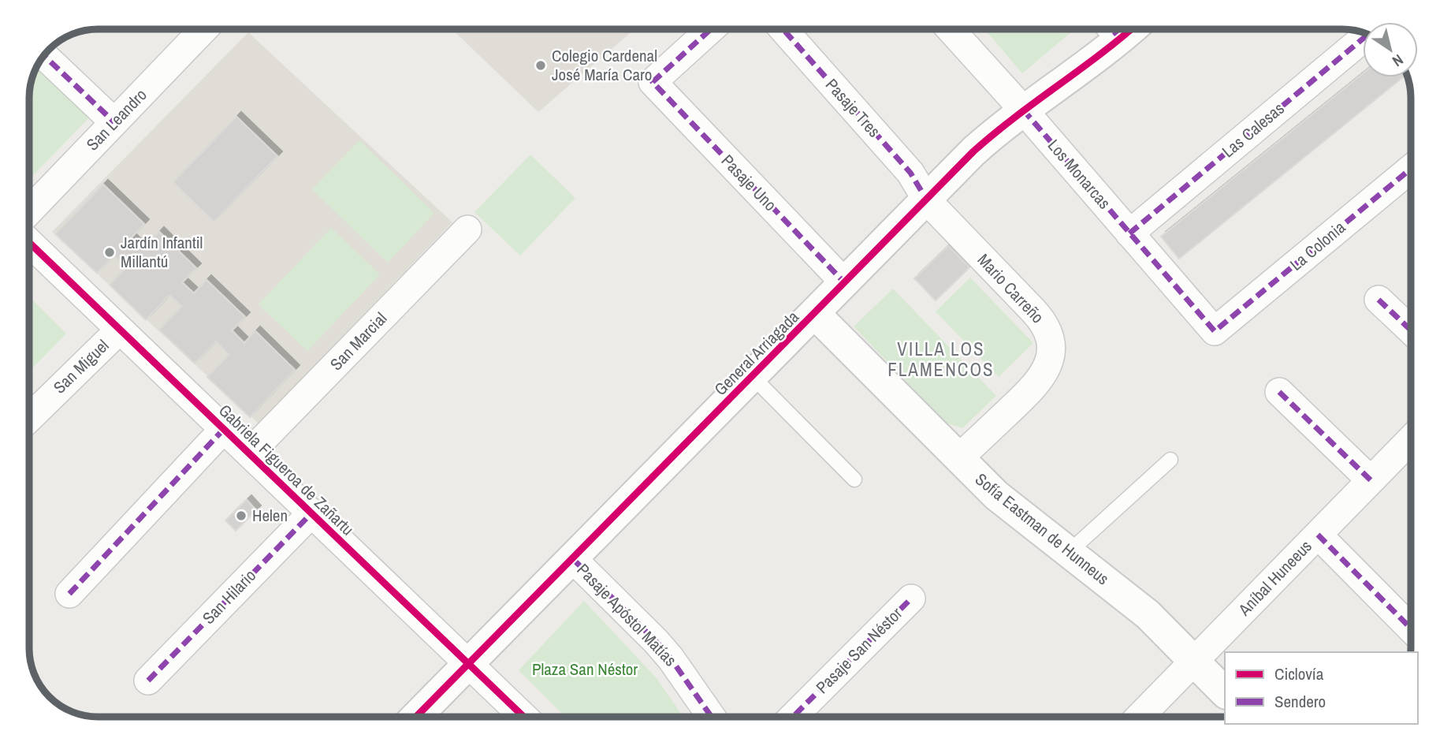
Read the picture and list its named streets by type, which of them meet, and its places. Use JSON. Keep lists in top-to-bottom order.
{
  "streets": {
    "street": [
      "Pasaje Tres",
      "San Leandro",
      "Las Calesas",
      "Los Monarcas",
      "Pasaje Uno",
      "La Colonia",
      "Mario Carreño",
      "San Marcial",
      "General Arriagada",
      "San Miguel",
      "Gabriela Figueroa de Zañartu",
      "Sofía Eastman de Hunneus",
      "Aníbal Huneeus",
      "San Hilario",
      "Pasaje Apóstol Matías",
      "Pasaje San Néstor"
    ]
  },
  "crossings": [
    ["Pasaje Tres", "Mario Carreño"],
    ["Pasaje Tres", "General Arriagada"],
    ["Las Calesas", "Los Monarcas"],
    ["Los Monarcas", "La Colonia"],
    ["Los Monarcas", "General Arriagada"],
    ["Pasaje Uno", "General Arriagada"],
    ["Mario Carreño", "General Arriagada"],
    ["Mario Carreño", "Sofía Eastman de Hunneus"],
    ["San Marcial", "Gabriela Figueroa de Zañartu"],
    ["General Arriagada", "Gabriela Figueroa de Zañartu"],
    ["General Arriagada", "Sofía Eastman de Hunneus"],
    ["General Arriagada", "Pasaje Apóstol Matías"],
    ["San Miguel", "Gabriela Figueroa de Zañartu"],
    ["Gabriela Figueroa de Zañartu", "San Hilario"],
    ["Sofía Eastman de Hunneus", "Aníbal Huneeus"]
  ],
  "districts": ["VILLA LOS FLAMENCOS"],
  "parks": ["Plaza San Néstor"],
  "places": ["Colegio Cardenal José María Caro", "Jardín Infantil Millantú", "Helen"],
  "legend": ["Ciclovía", "Sendero"],
  "north": "bottom right"
}
